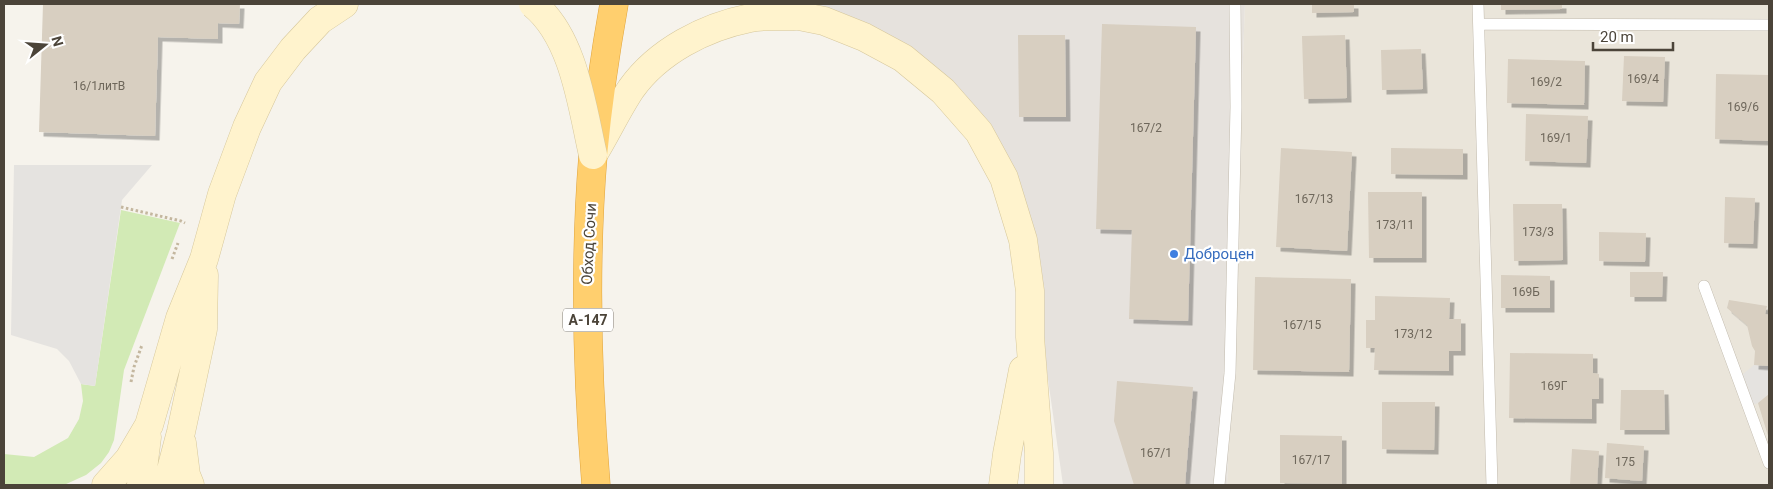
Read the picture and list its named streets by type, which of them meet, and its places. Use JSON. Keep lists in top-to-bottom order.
{
  "streets": {
    "highway": ["Обход Сочи", "А-147"]
  },
  "crossings": [
    ["Обход Сочи", "А-147"]
  ],
  "places": ["Доброцен"],
  "house_numbers": [
    "169/4",
    "169/2",
    "16/1литВ",
    "169/6",
    "167/2",
    "169/1",
    "167/13",
    "173/11",
    "173/3",
    "169Б",
    "167/15",
    "173/12",
    "169Г",
    "167/1",
    "167/17",
    "175"
  ],
  "scale_bar": "20 m",
  "north": "right"
}
